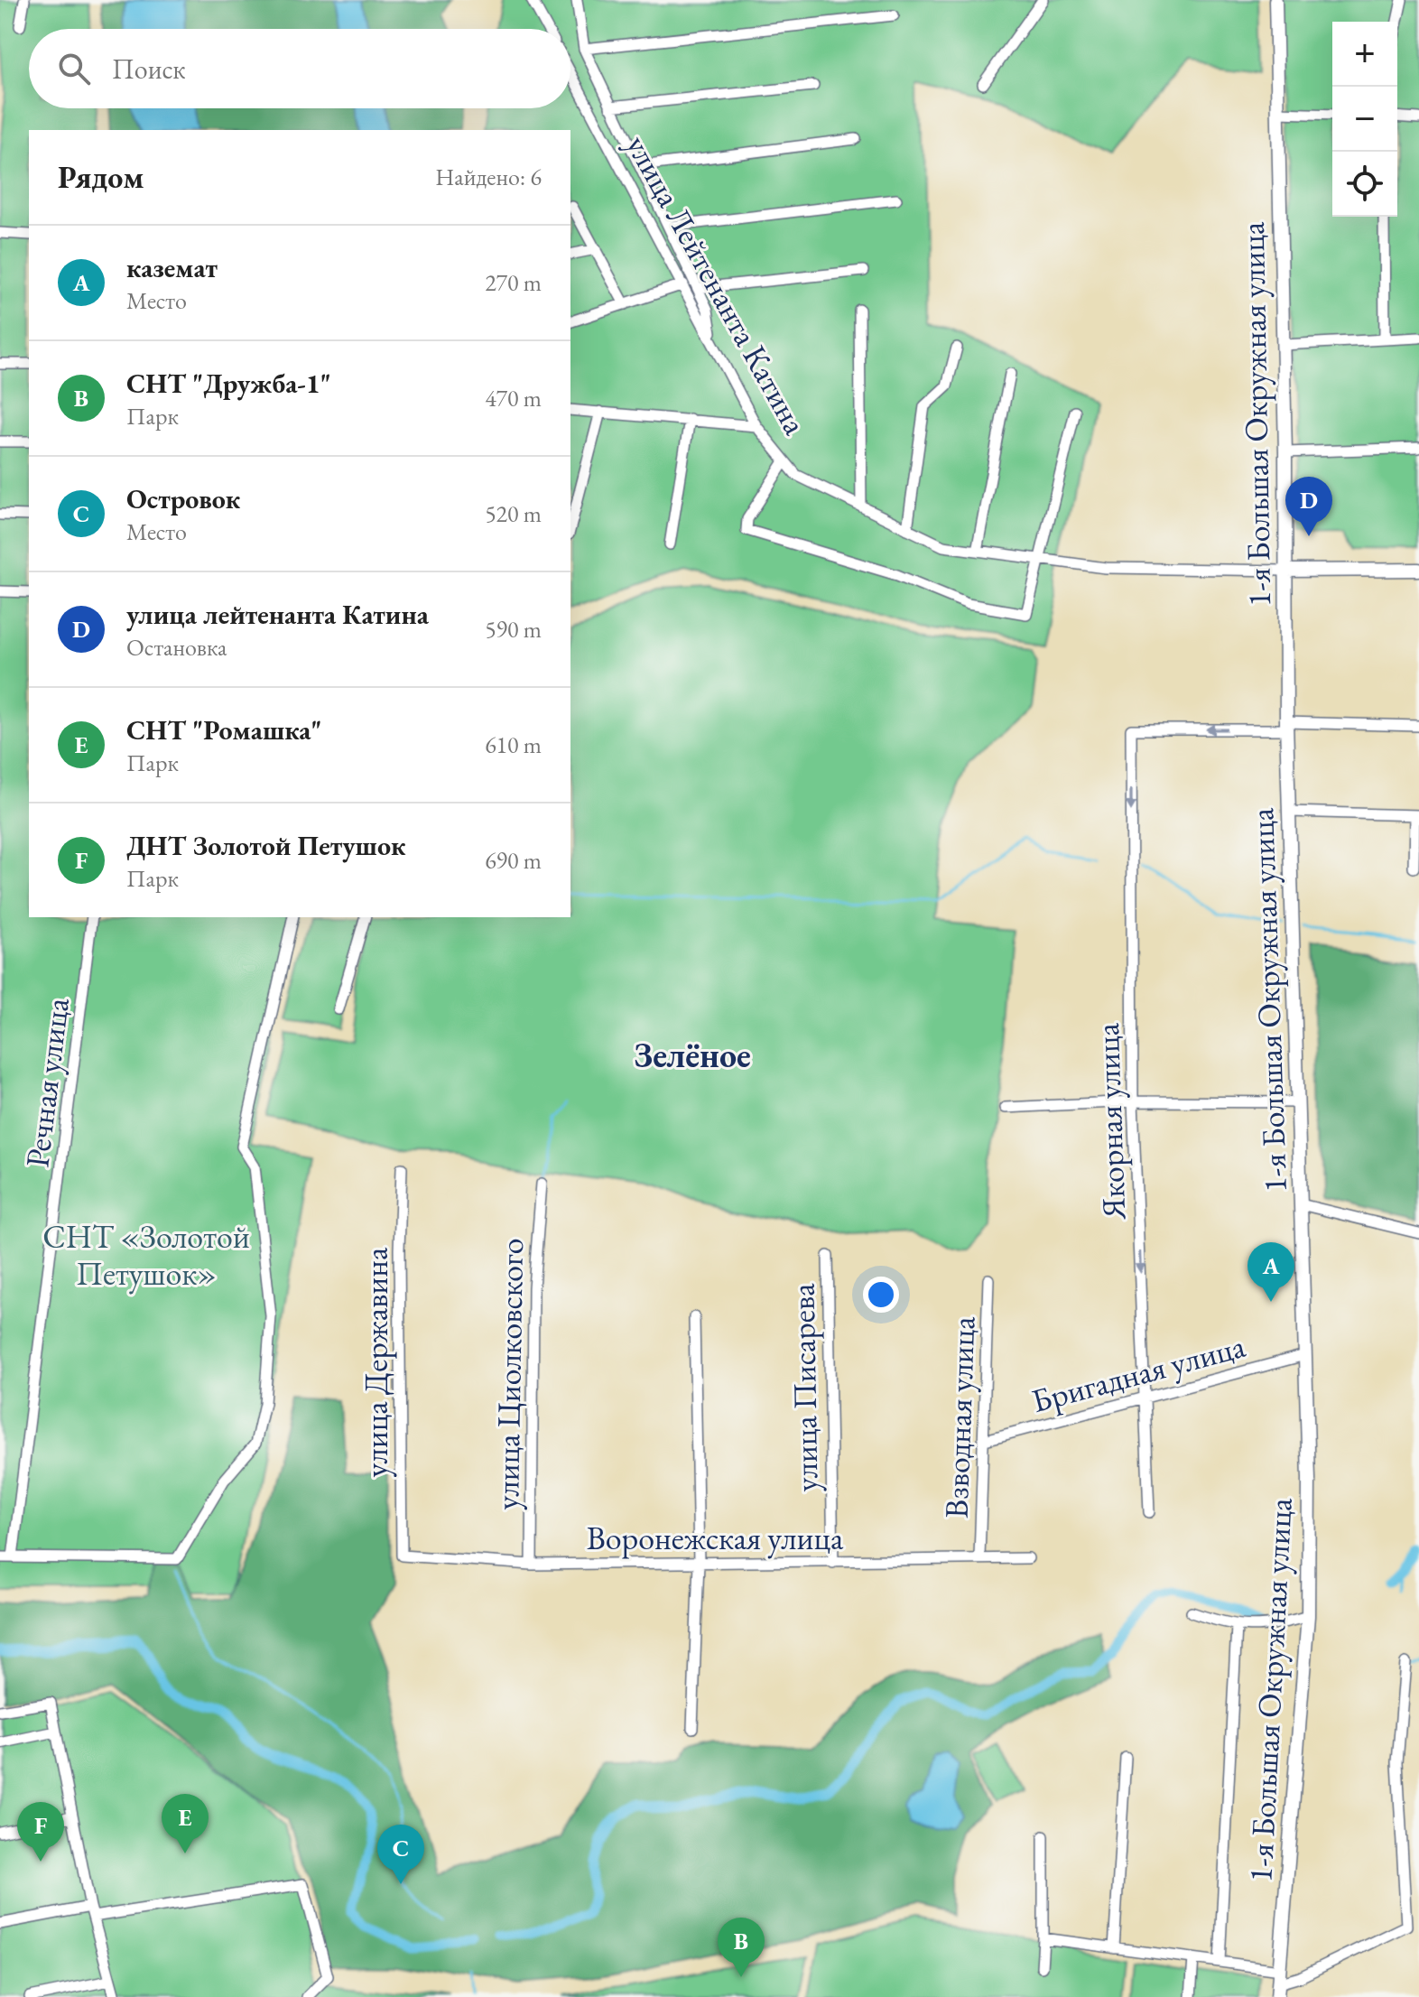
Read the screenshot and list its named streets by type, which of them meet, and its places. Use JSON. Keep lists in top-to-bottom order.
{
  "streets": {
    "street": [
      "улица Лейтенанта Катина",
      "1-я Большая Окружная улица",
      "Речная улица",
      "Якорная улица",
      "улица Державина",
      "Бригадная улица",
      "улица Циолковского",
      "улица Писарева",
      "Взводная улица",
      "Воронежская улица"
    ]
  },
  "crossings": [
    ["улица Лейтенанта Катина", "1-я Большая Окружная улица"],
    ["1-я Большая Окружная улица", "Якорная улица"],
    ["1-я Большая Окружная улица", "Бригадная улица"],
    ["Якорная улица", "Бригадная улица"],
    ["улица Державина", "Воронежская улица"],
    ["Бригадная улица", "Взводная улица"],
    ["улица Циолковского", "Воронежская улица"],
    ["улица Писарева", "Воронежская улица"],
    ["Взводная улица", "Воронежская улица"]
  ],
  "one_way": ["Якорная улица"],
  "districts": ["Зелёное"],
  "parks": ["СНТ «Золотой Петушок»"],
  "page": {
    "map_buttons": ["+", "−"],
    "search": "Поиск",
    "heading": ["Рядом", "Найдено: 6"],
    "list": [
      {
        "mark": "A",
        "name": "каземат",
        "note": "Место",
        "value": "270 m"
      },
      {
        "mark": "B",
        "name": "СНТ \"Дружба-1\"",
        "note": "Парк",
        "value": "470 m"
      },
      {
        "mark": "C",
        "name": "Островок",
        "note": "Место",
        "value": "520 m"
      },
      {
        "mark": "D",
        "name": "улица лейтенанта Катина",
        "note": "Остановка",
        "value": "590 m"
      },
      {
        "mark": "E",
        "name": "СНТ \"Ромашка\"",
        "note": "Парк",
        "value": "610 m"
      },
      {
        "mark": "F",
        "name": "ДНТ Золотой Петушок",
        "note": "Парк",
        "value": "690 m"
      }
    ],
    "pins": [
      "D",
      "A",
      "E",
      "F",
      "C",
      "B"
    ]
  }
}
